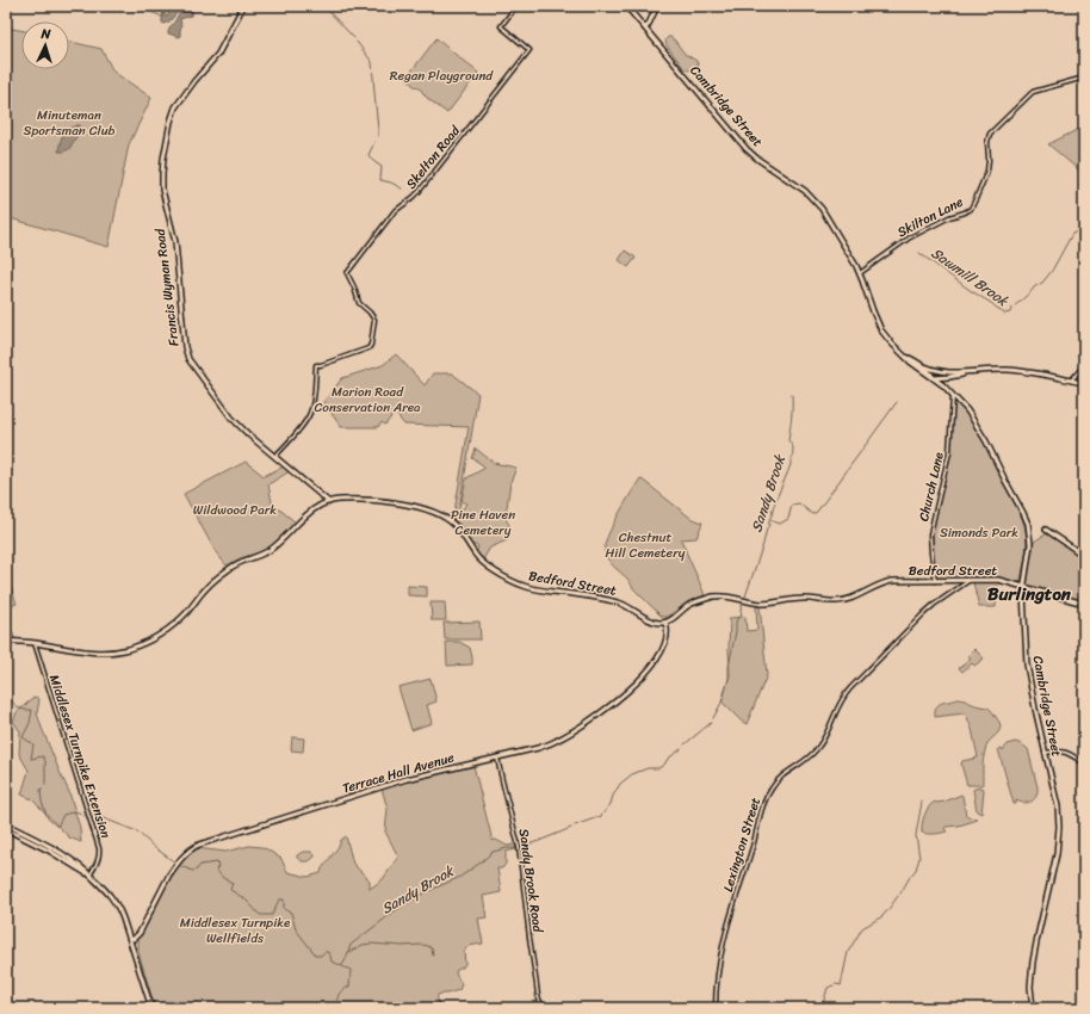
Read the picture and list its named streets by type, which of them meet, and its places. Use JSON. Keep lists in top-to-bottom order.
{
  "streets": {
    "main road": [
      "Cambridge Street",
      "Francis Wyman Road",
      "Bedford Street",
      "Terrace Hall Avenue"
    ],
    "street": [
      "Skelton Road",
      "Skilton Lane",
      "Church Lane",
      "Middlesex Turnpike Extension",
      "Lexington Street",
      "Sandy Brook Road"
    ]
  },
  "crossings": [
    ["Cambridge Street", "Skilton Lane"],
    ["Cambridge Street", "Church Lane"],
    ["Cambridge Street", "Bedford Street"],
    ["Skelton Road", "Francis Wyman Road"],
    ["Francis Wyman Road", "Bedford Street"],
    ["Church Lane", "Bedford Street"],
    ["Bedford Street", "Middlesex Turnpike Extension"],
    ["Bedford Street", "Terrace Hall Avenue"],
    ["Bedford Street", "Lexington Street"],
    ["Terrace Hall Avenue", "Sandy Brook Road"]
  ],
  "districts": ["Burlington"],
  "water": ["Sawmill Brook", "Sandy Brook"],
  "parks": [
    "Regan Playground",
    "Minuteman Sportsman Club",
    "Marion Road Conservation Area",
    "Wildwood Park",
    "Pine Haven Cemetery",
    "Simonds Park",
    "Chestnut Hill Cemetery",
    "Middlesex Turnpike Wellfields"
  ],
  "north": "top"
}
